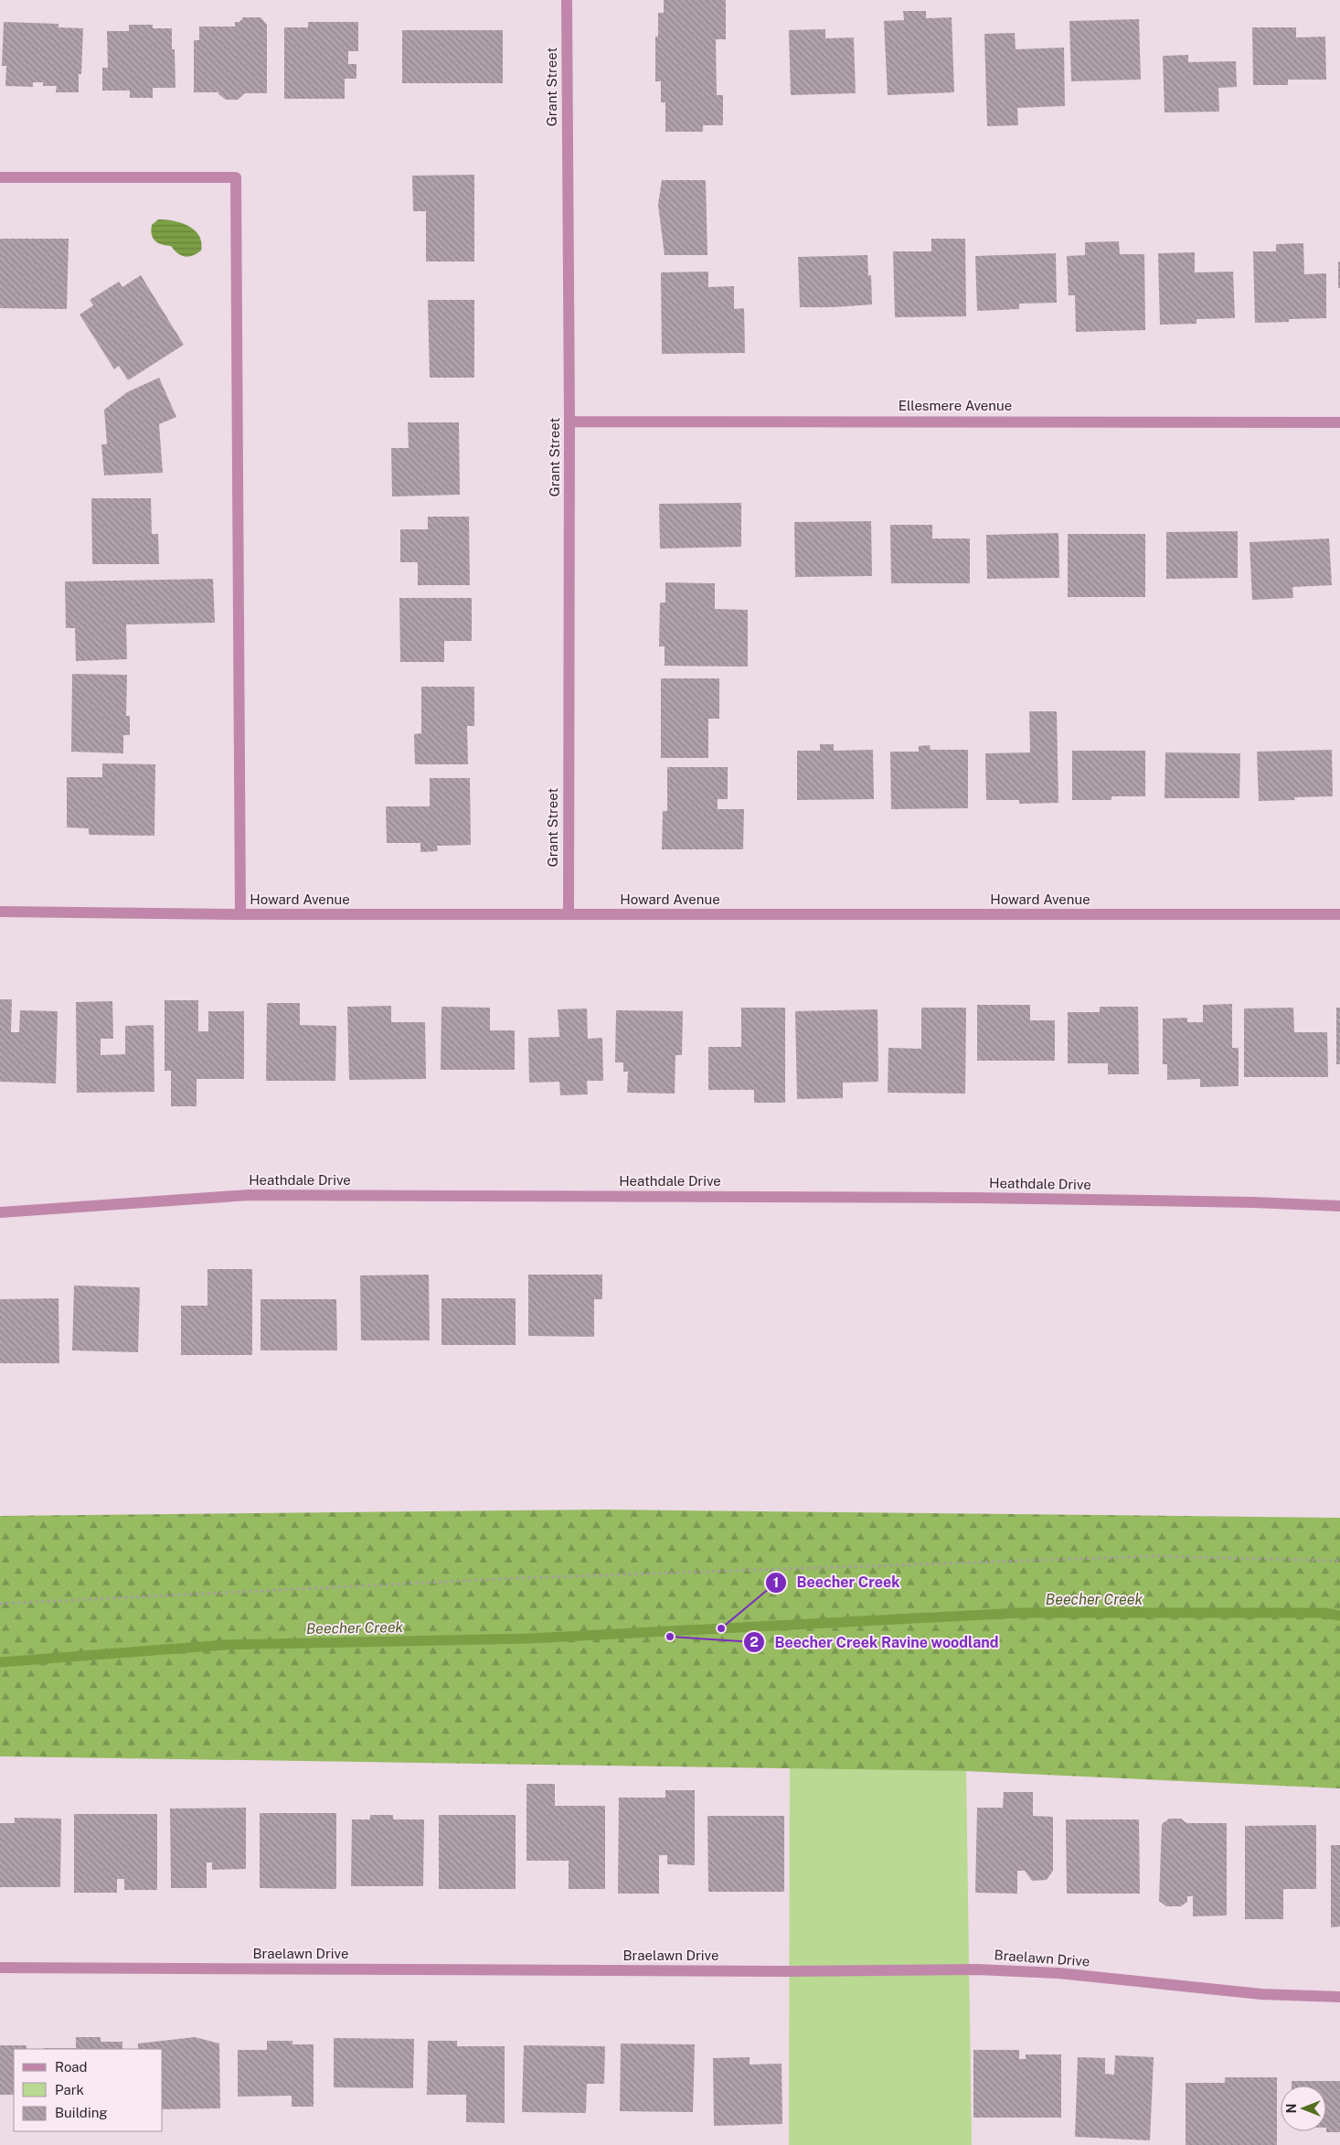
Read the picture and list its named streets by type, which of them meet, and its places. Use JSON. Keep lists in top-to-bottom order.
{
  "streets": {
    "street": [
      "Grant Street",
      "Ellesmere Avenue",
      "Howard Avenue",
      "Heathdale Drive",
      "Braelawn Drive"
    ]
  },
  "crossings": [
    ["Grant Street", "Ellesmere Avenue"],
    ["Grant Street", "Howard Avenue"]
  ],
  "water": ["Beecher Creek"],
  "places": ["Beecher Creek", "Beecher Creek Ravine woodland"],
  "legend": ["Road", "Park", "Building"],
  "north": "left"
}
